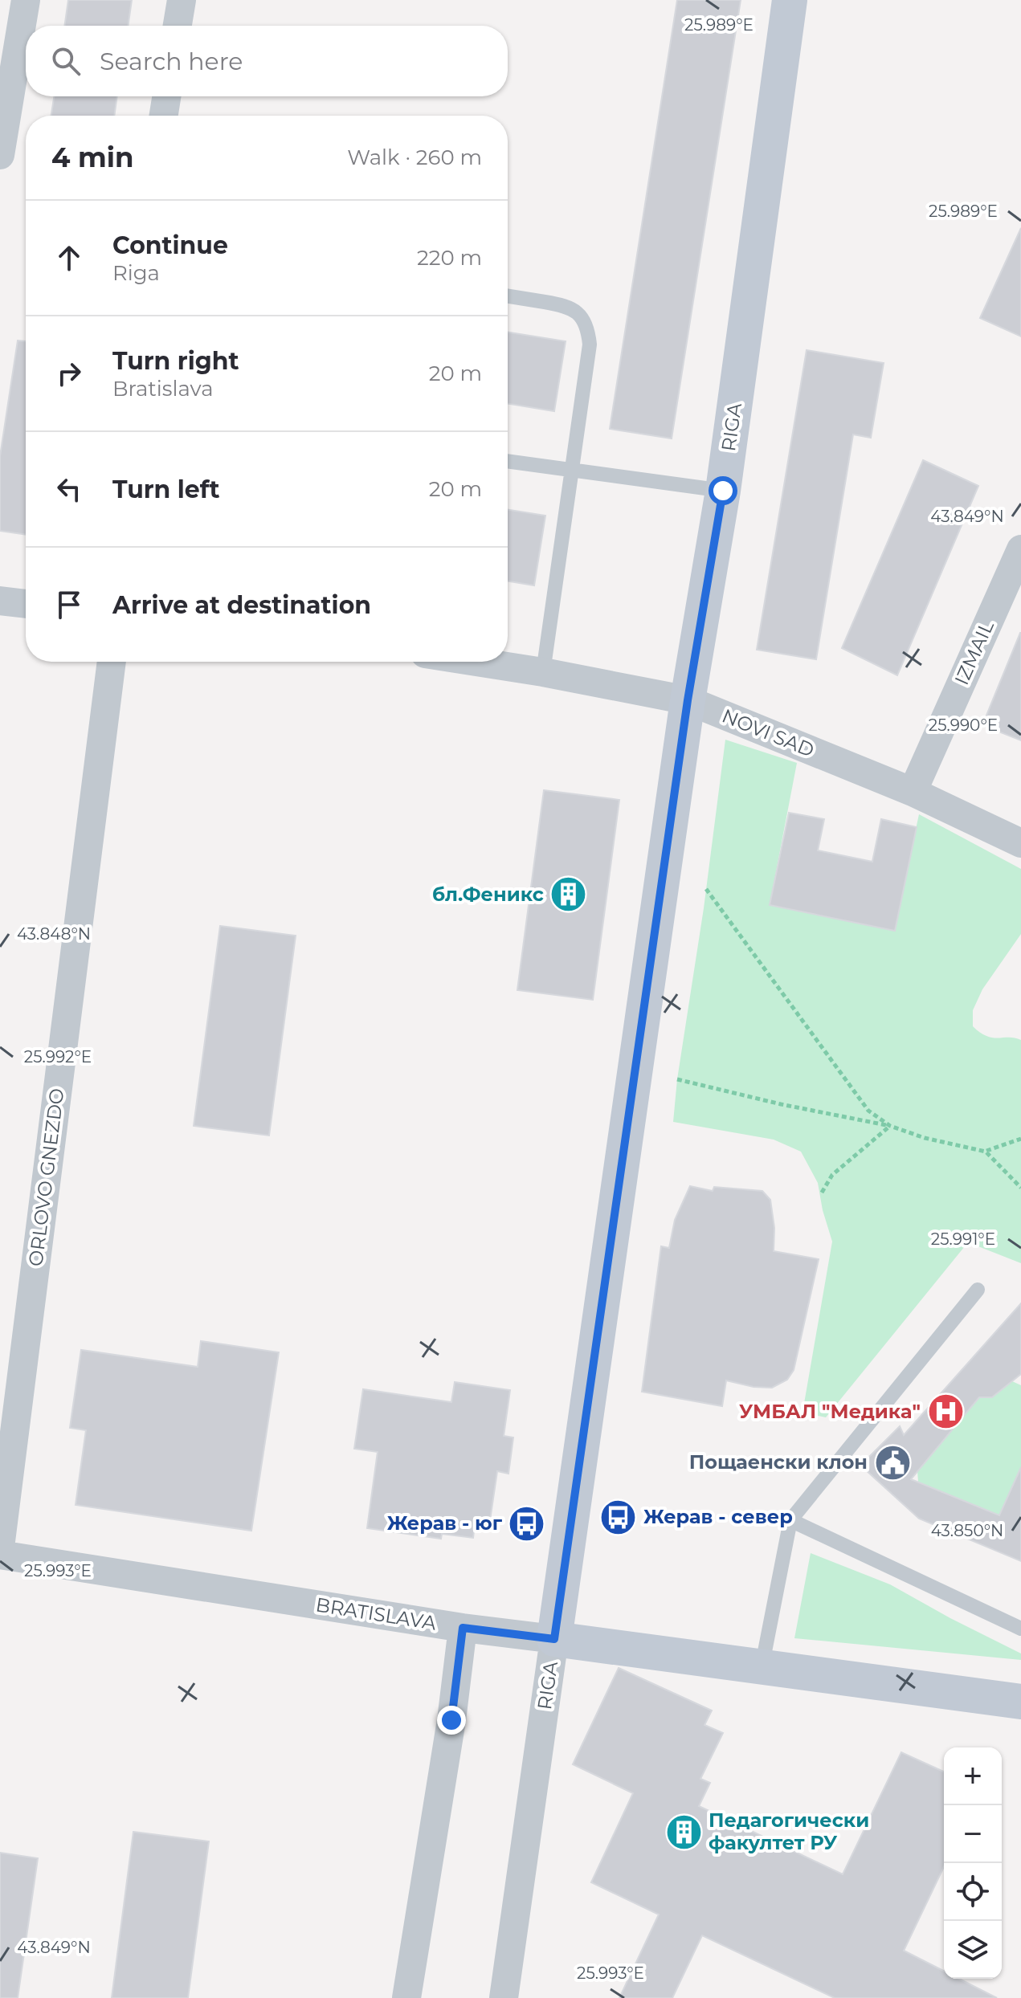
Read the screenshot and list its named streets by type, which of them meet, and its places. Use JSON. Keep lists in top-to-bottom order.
{
  "streets": {
    "street": [
      "RIGA",
      "IZMAIL",
      "NOVI SAD",
      "ORLOVO GNEZDO",
      "BRATISLAVA"
    ]
  },
  "crossings": [
    ["RIGA", "NOVI SAD"],
    ["RIGA", "BRATISLAVA"],
    ["IZMAIL", "NOVI SAD"]
  ],
  "places": {
    "building": ["бл.Феникс", "Педагогически факултет РУ"],
    "hospital": ["УМБАЛ \"Медика\""],
    "public building": ["Пощаенски клон"],
    "bus stop": ["Жерав - север", "Жерав - юг"]
  },
  "page": {
    "search": "Search here",
    "heading": ["4 min", "Walk · 260 m"],
    "list": [
      ["Continue", "Riga", "220 m"],
      ["Turn right", "Bratislava", "20 m"],
      ["Turn left", "20 m"],
      "Arrive at destination"
    ],
    "map_buttons": ["+", "−"]
  },
  "coordinates": [
    "25.989°E",
    "43.849°N",
    "25.990°E",
    "43.848°N",
    "25.992°E",
    "25.991°E",
    "43.850°N",
    "25.993°E"
  ]
}
